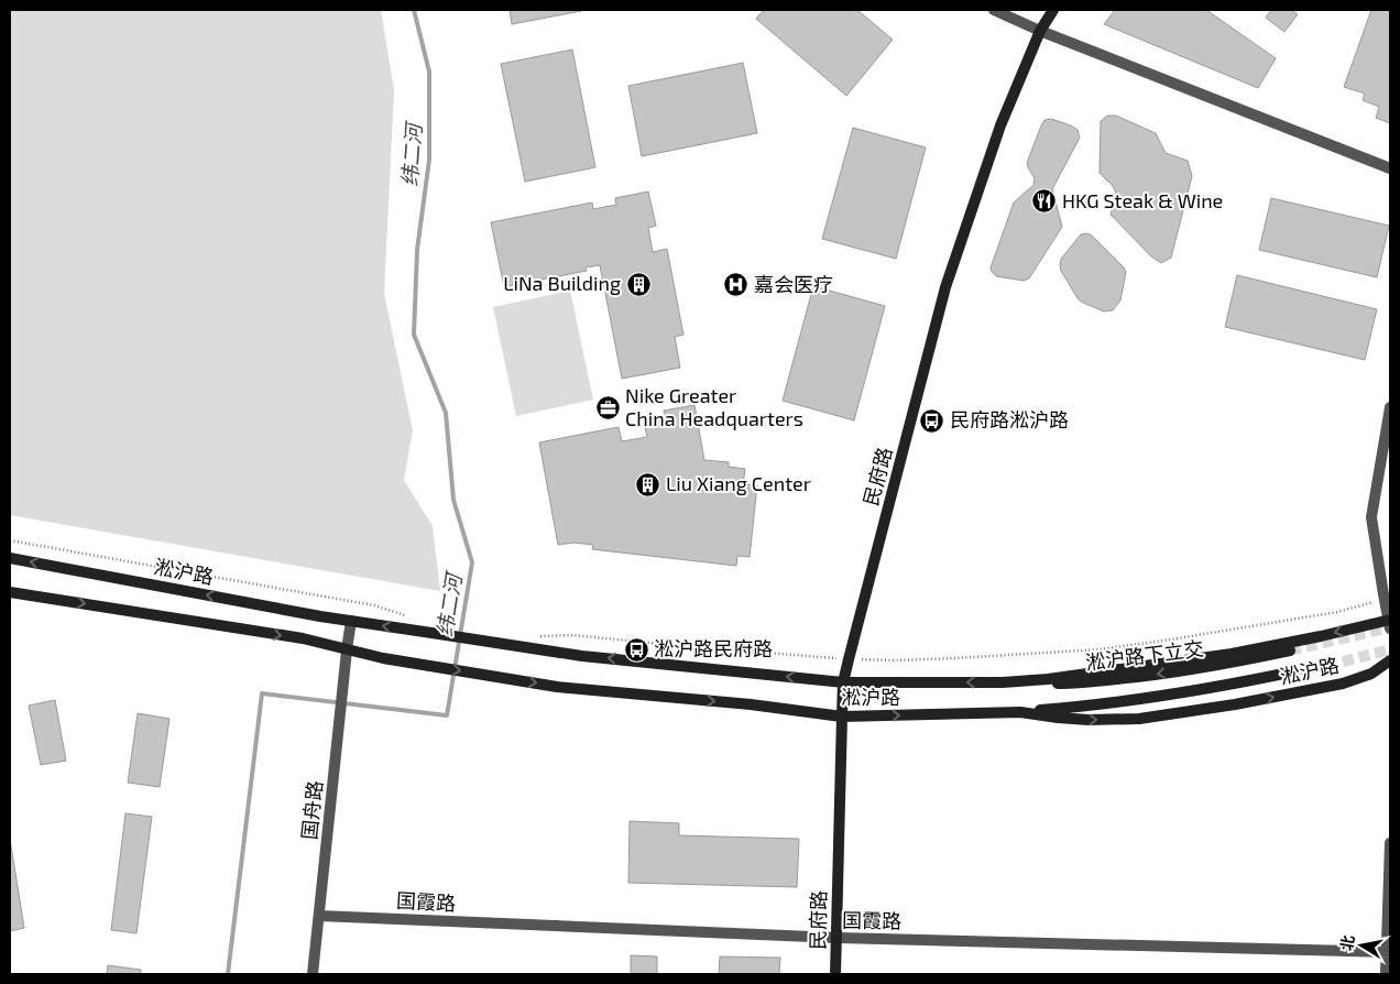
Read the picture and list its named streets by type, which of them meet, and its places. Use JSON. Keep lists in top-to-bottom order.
{
  "streets": {
    "main road": ["民府路", "淞沪路", "淞沪路下立交"],
    "street": ["国舟路", "国霞路"]
  },
  "crossings": [
    ["民府路", "淞沪路"],
    ["民府路", "国霞路"],
    ["淞沪路", "淞沪路下立交"],
    ["淞沪路", "国舟路"],
    ["国舟路", "国霞路"]
  ],
  "water": ["纬二河"],
  "places": {
    "restaurant": ["HKG Steak & Wine"],
    "building": ["LiNa Building", "Liu Xiang Center"],
    "hospital": ["嘉会医疗"],
    "office": ["Nike Greater China Headquarters"],
    "bus stop": ["民府路淞沪路", "淞沪路民府路"]
  },
  "north": "left"
}
